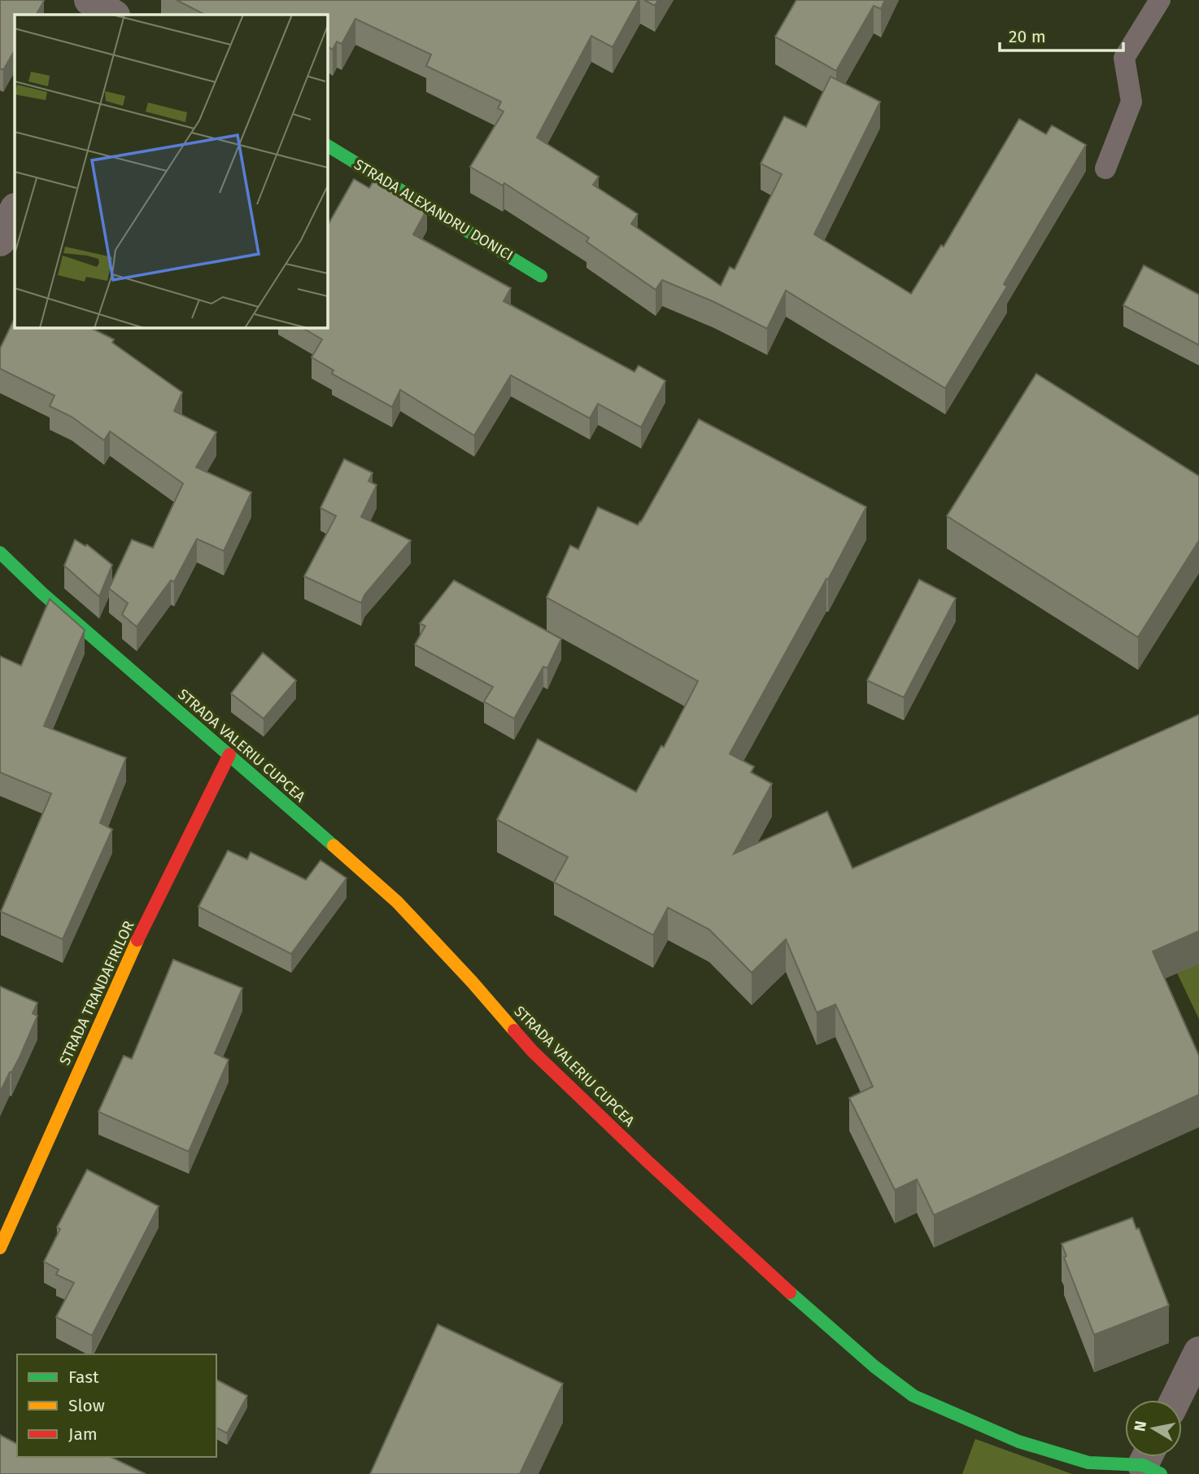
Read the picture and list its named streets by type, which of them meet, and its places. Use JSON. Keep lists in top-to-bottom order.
{
  "streets": {
    "street": ["STRADA ALEXANDRU DONICI", "STRADA VALERIU CUPCEA", "STRADA TRANDAFIRILOR"]
  },
  "crossings": [
    ["STRADA VALERIU CUPCEA", "STRADA TRANDAFIRILOR"]
  ],
  "legend": ["Fast", "Slow", "Jam"],
  "scale_bar": "20 m",
  "north": "left"
}
